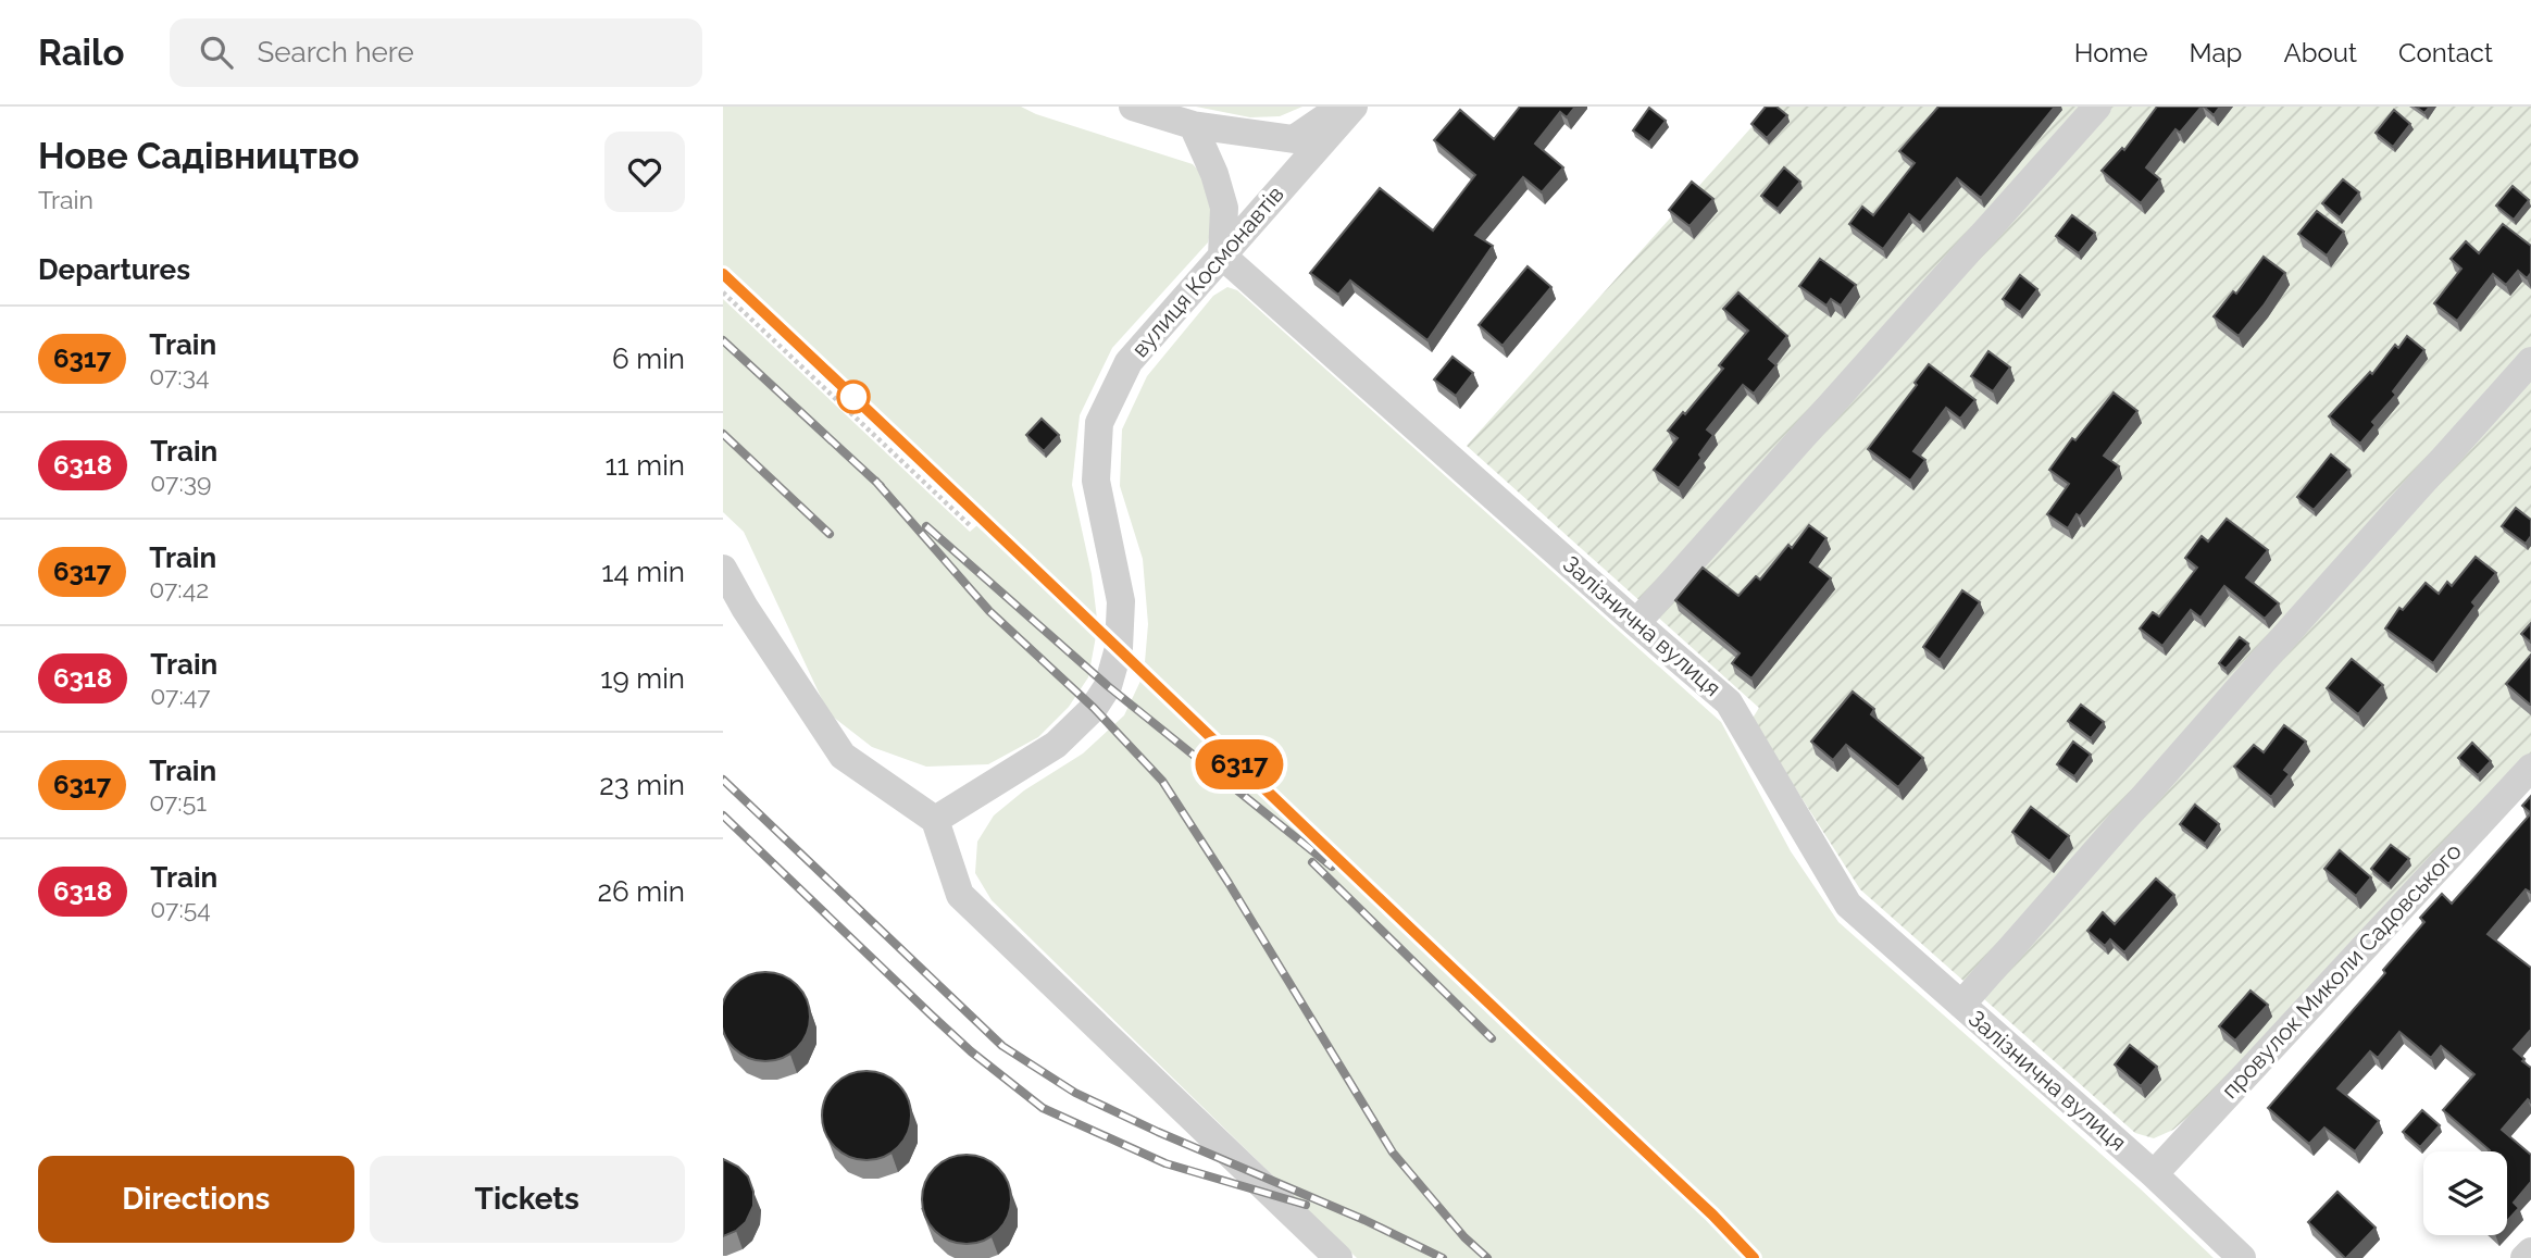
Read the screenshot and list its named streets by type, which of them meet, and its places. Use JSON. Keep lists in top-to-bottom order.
{
  "streets": {
    "street": ["вулиця Космонавтів", "Залізнична вулиця", "провулок Миколи Садовського"]
  },
  "crossings": [
    ["вулиця Космонавтів", "Залізнична вулиця"],
    ["Залізнична вулиця", "провулок Миколи Садовського"]
  ],
  "page": {
    "header": "Railo",
    "search": "Search here",
    "nav": [
      "Home",
      "Map",
      "About",
      "Contact"
    ],
    "heading": [
      ["Нове Садівництво", "Train"],
      "Departures"
    ],
    "on_map": "6317",
    "list": [
      {
        "mark": "6317",
        "name": "Train",
        "note": "07:34",
        "value": "6 min"
      },
      {
        "mark": "6318",
        "name": "Train",
        "note": "07:39",
        "value": "11 min"
      },
      {
        "mark": "6317",
        "name": "Train",
        "note": "07:42",
        "value": "14 min"
      },
      {
        "mark": "6318",
        "name": "Train",
        "note": "07:47",
        "value": "19 min"
      },
      {
        "mark": "6317",
        "name": "Train",
        "note": "07:51",
        "value": "23 min"
      },
      {
        "mark": "6318",
        "name": "Train",
        "note": "07:54",
        "value": "26 min"
      }
    ],
    "buttons": ["Directions", "Tickets"]
  }
}
